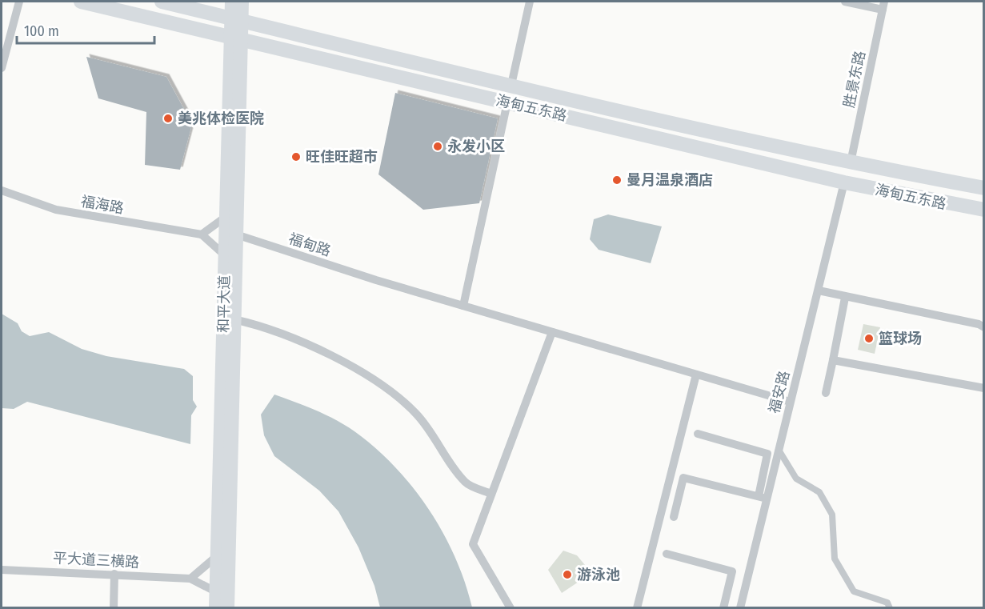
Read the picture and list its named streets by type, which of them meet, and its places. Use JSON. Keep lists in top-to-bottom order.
{
  "streets": {
    "main road": ["海甸五东路", "和平大道"],
    "street": [
      "胜景东路",
      "福海路",
      "福甸路",
      "福安路",
      "平大道三横路"
    ]
  },
  "crossings": [
    ["胜景东路", "海甸五东路"],
    ["海甸五东路", "和平大道"],
    ["海甸五东路", "福安路"],
    ["福甸路", "和平大道"],
    ["福甸路", "福安路"]
  ],
  "places": [
    "美兆体检医院",
    "永发小区",
    "旺佳旺超市",
    "曼月温泉酒店",
    "篮球场",
    "游泳池"
  ],
  "scale_bar": "100 m"
}
